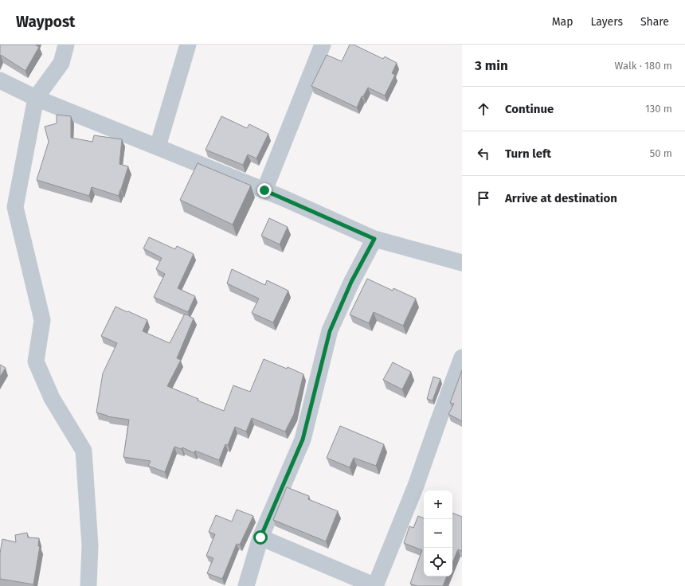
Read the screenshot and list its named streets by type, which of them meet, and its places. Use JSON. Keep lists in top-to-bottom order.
{
  "page": {
    "header": "Waypost",
    "nav": ["Map", "Layers", "Share"],
    "heading": ["3 min", "Walk · 180 m"],
    "list": [
      ["Continue", "130 m"],
      ["Turn left", "50 m"],
      "Arrive at destination"
    ],
    "map_buttons": ["+", "−"]
  }
}
